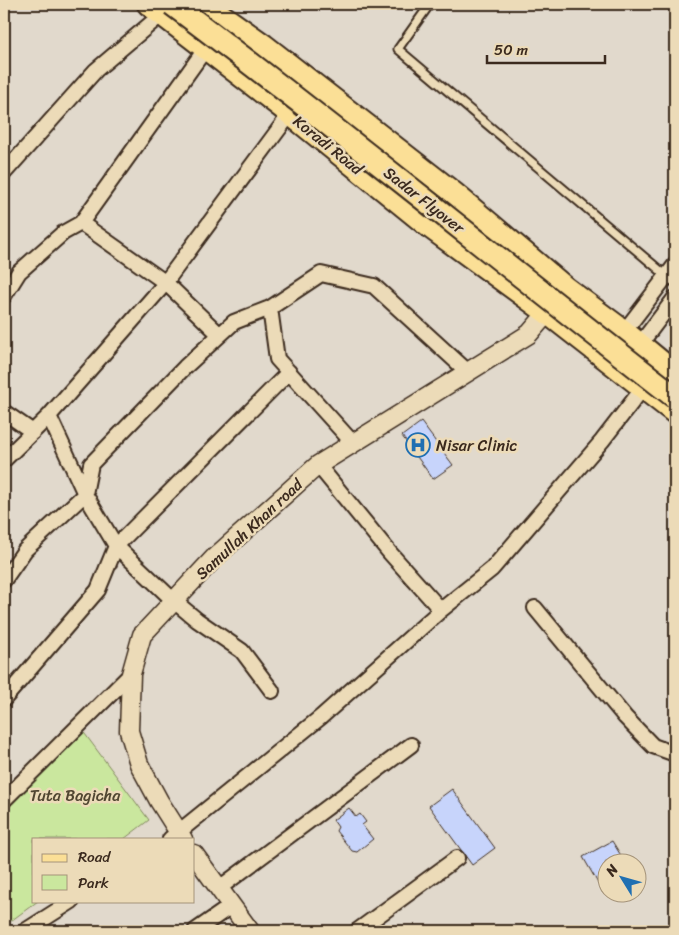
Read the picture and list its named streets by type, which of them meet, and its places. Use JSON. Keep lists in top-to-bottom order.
{
  "streets": {
    "highway": ["Sadar Flyover"],
    "main road": ["Koradi Road"],
    "street": ["Samullah Khan road"]
  },
  "crossings": [
    ["Koradi Road", "Sadar Flyover"],
    ["Koradi Road", "Samullah Khan road"]
  ],
  "parks": ["Tuta Bagicha"],
  "places": {
    "hospital": ["Nisar Clinic"]
  },
  "legend": ["Road", "Park"],
  "scale_bar": "50 m",
  "north": "top left"
}
